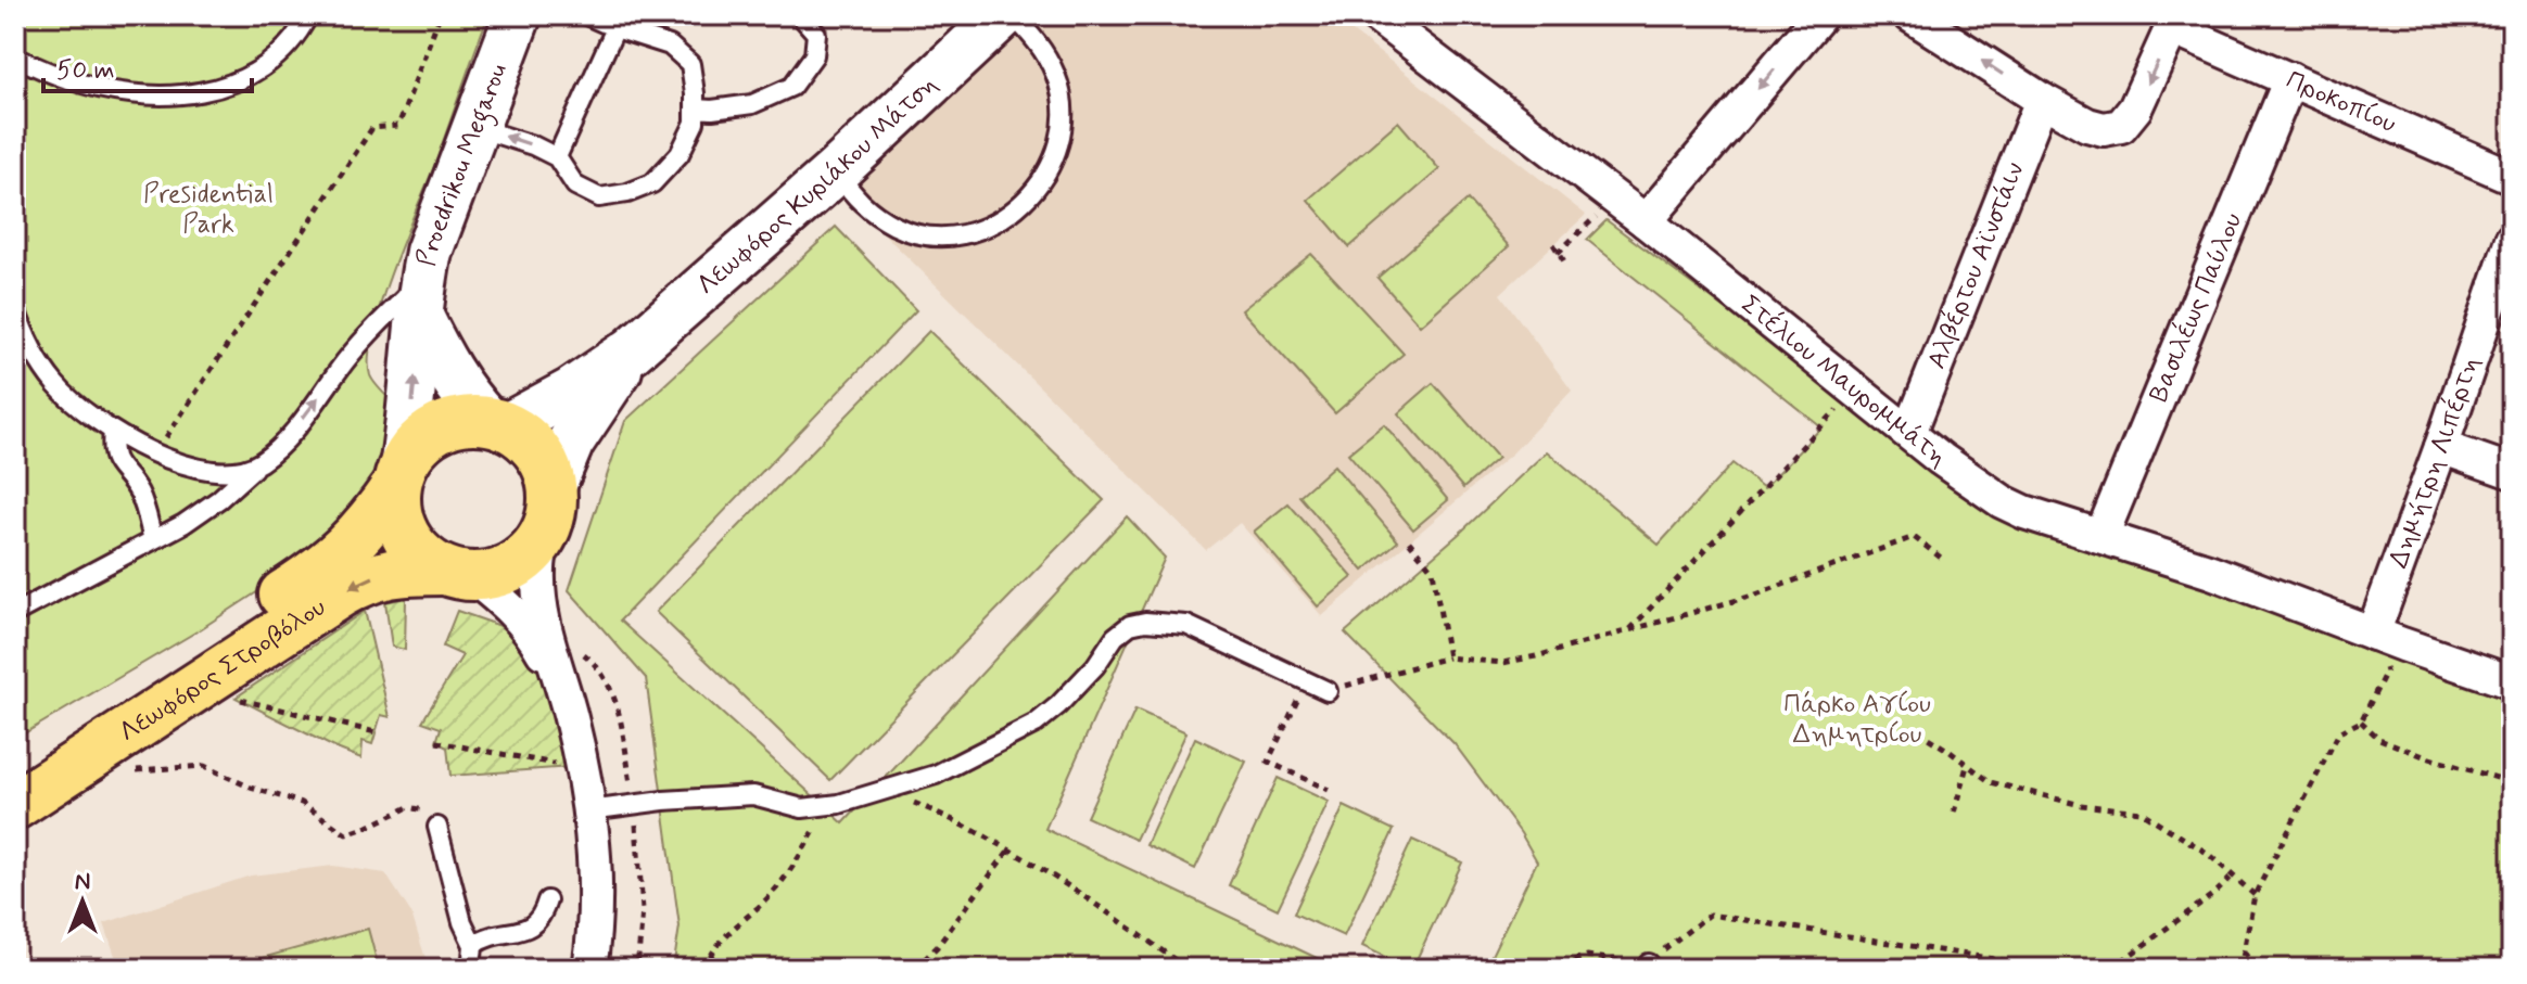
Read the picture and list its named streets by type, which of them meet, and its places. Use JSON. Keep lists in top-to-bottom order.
{
  "streets": {
    "main road": ["Proedrikou Megarou", "Λεωφόρος Κυριάκου Μάτση", "Λεωφόρος Στροβόλου"],
    "street": [
      "Προκοπίου",
      "Αλβέρτου Αϊνστάιν",
      "Βασιλέως Παύλου",
      "Στέλιου Μαυρομμάτη",
      "Δημήτρη Λιπέρτη"
    ]
  },
  "crossings": [
    ["Προκοπίου", "Βασιλέως Παύλου"],
    ["Proedrikou Megarou", "Λεωφόρος Κυριάκου Μάτση"],
    ["Proedrikou Megarou", "Λεωφόρος Στροβόλου"],
    ["Λεωφόρος Κυριάκου Μάτση", "Λεωφόρος Στροβόλου"],
    ["Αλβέρτου Αϊνστάιν", "Στέλιου Μαυρομμάτη"],
    ["Βασιλέως Παύλου", "Στέλιου Μαυρομμάτη"],
    ["Στέλιου Μαυρομμάτη", "Δημήτρη Λιπέρτη"]
  ],
  "one_way": ["Proedrikou Megarou"],
  "parks": ["Presidential Park", "Πάρκο Αγίου Δημητρίου"],
  "scale_bar": "50 m",
  "north": "top"
}
